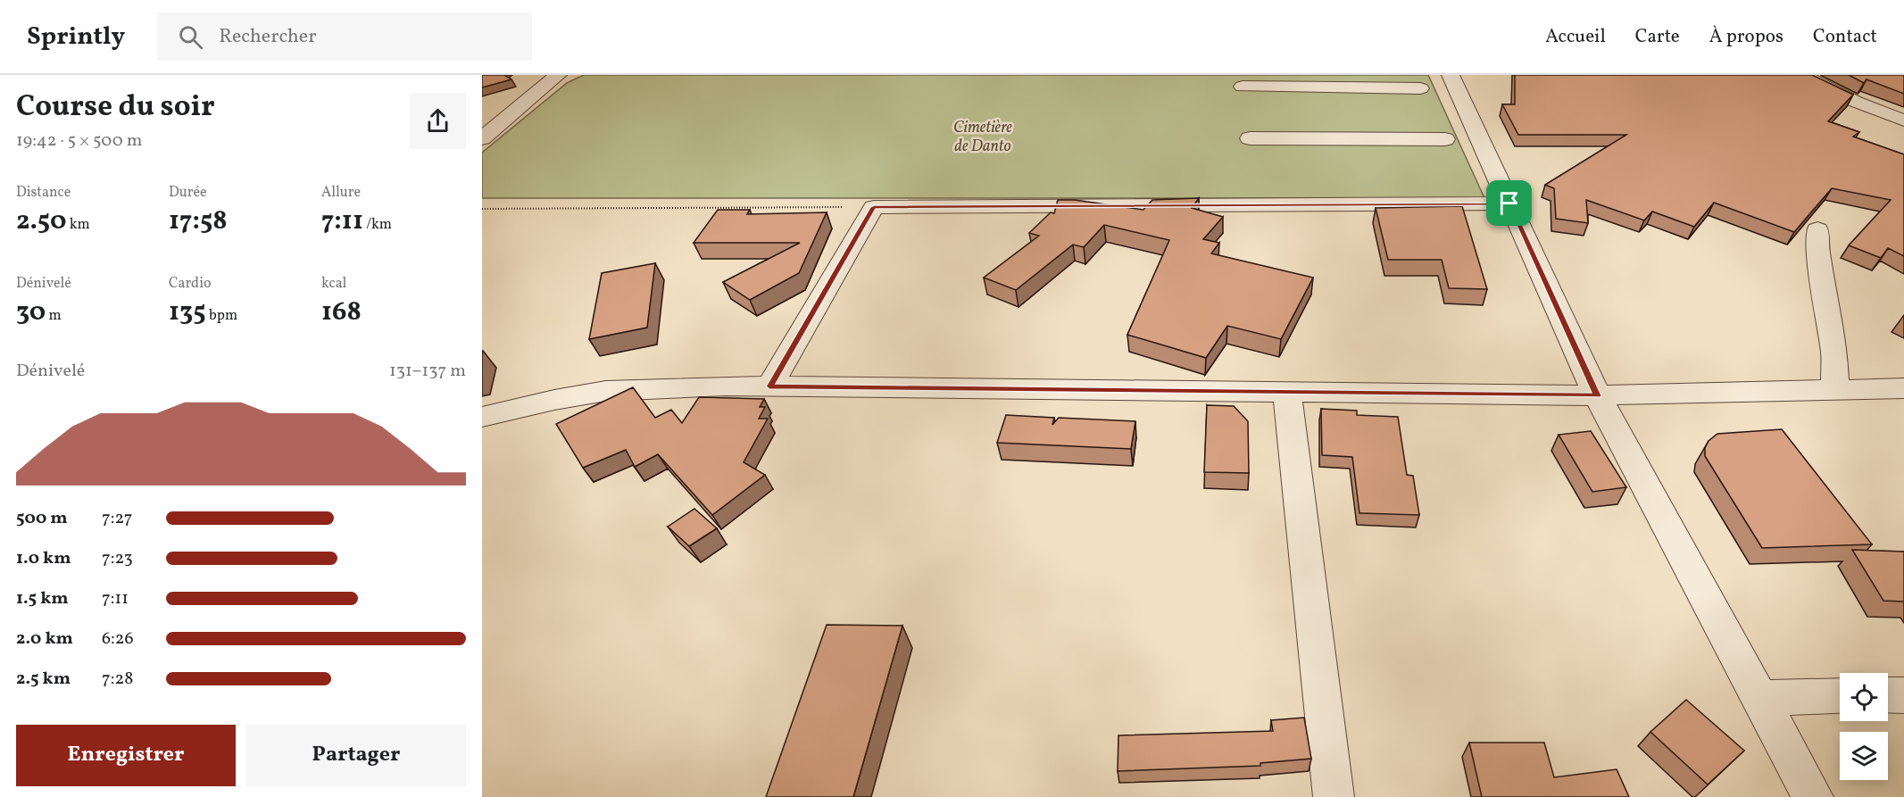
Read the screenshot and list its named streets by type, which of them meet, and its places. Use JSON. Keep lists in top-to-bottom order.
{
  "parks": ["Cimetière de Danto"],
  "page": {
    "header": "Sprintly",
    "search": "Rechercher",
    "nav": [
      "Accueil",
      "Carte",
      "À propos",
      "Contact"
    ],
    "heading": ["Course du soir", "19:42 · 5 × 500 m"],
    "stats": [
      ["Distance", "2.50 km"],
      ["Durée", "17:58"],
      ["Allure", "7:11 /km"],
      ["Dénivelé", "30 m"],
      ["Cardio", "135 bpm"],
      ["kcal", "168"]
    ],
    "chart": ["Dénivelé", "131–137 m"],
    "list": [
      {
        "name": "500 m",
        "note": "7:27"
      },
      {
        "name": "1.0 km",
        "note": "7:23"
      },
      {
        "name": "1.5 km",
        "note": "7:11"
      },
      {
        "name": "2.0 km",
        "note": "6:26"
      },
      {
        "name": "2.5 km",
        "note": "7:28"
      }
    ],
    "buttons": ["Enregistrer", "Partager"]
  }
}
